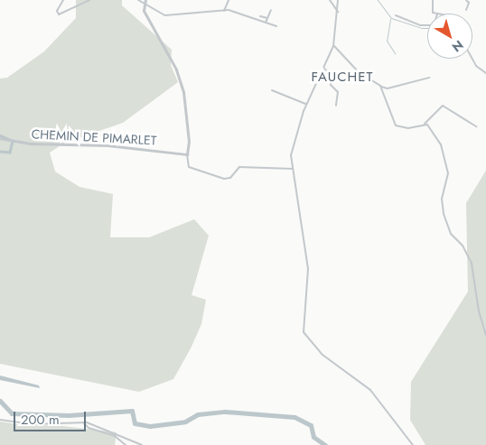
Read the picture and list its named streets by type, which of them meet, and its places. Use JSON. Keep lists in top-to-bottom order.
{
  "streets": {
    "street": ["CHEMIN DE PIMARLET"]
  },
  "districts": ["FAUCHET"],
  "scale_bar": "200 m",
  "north": "bottom right"
}
